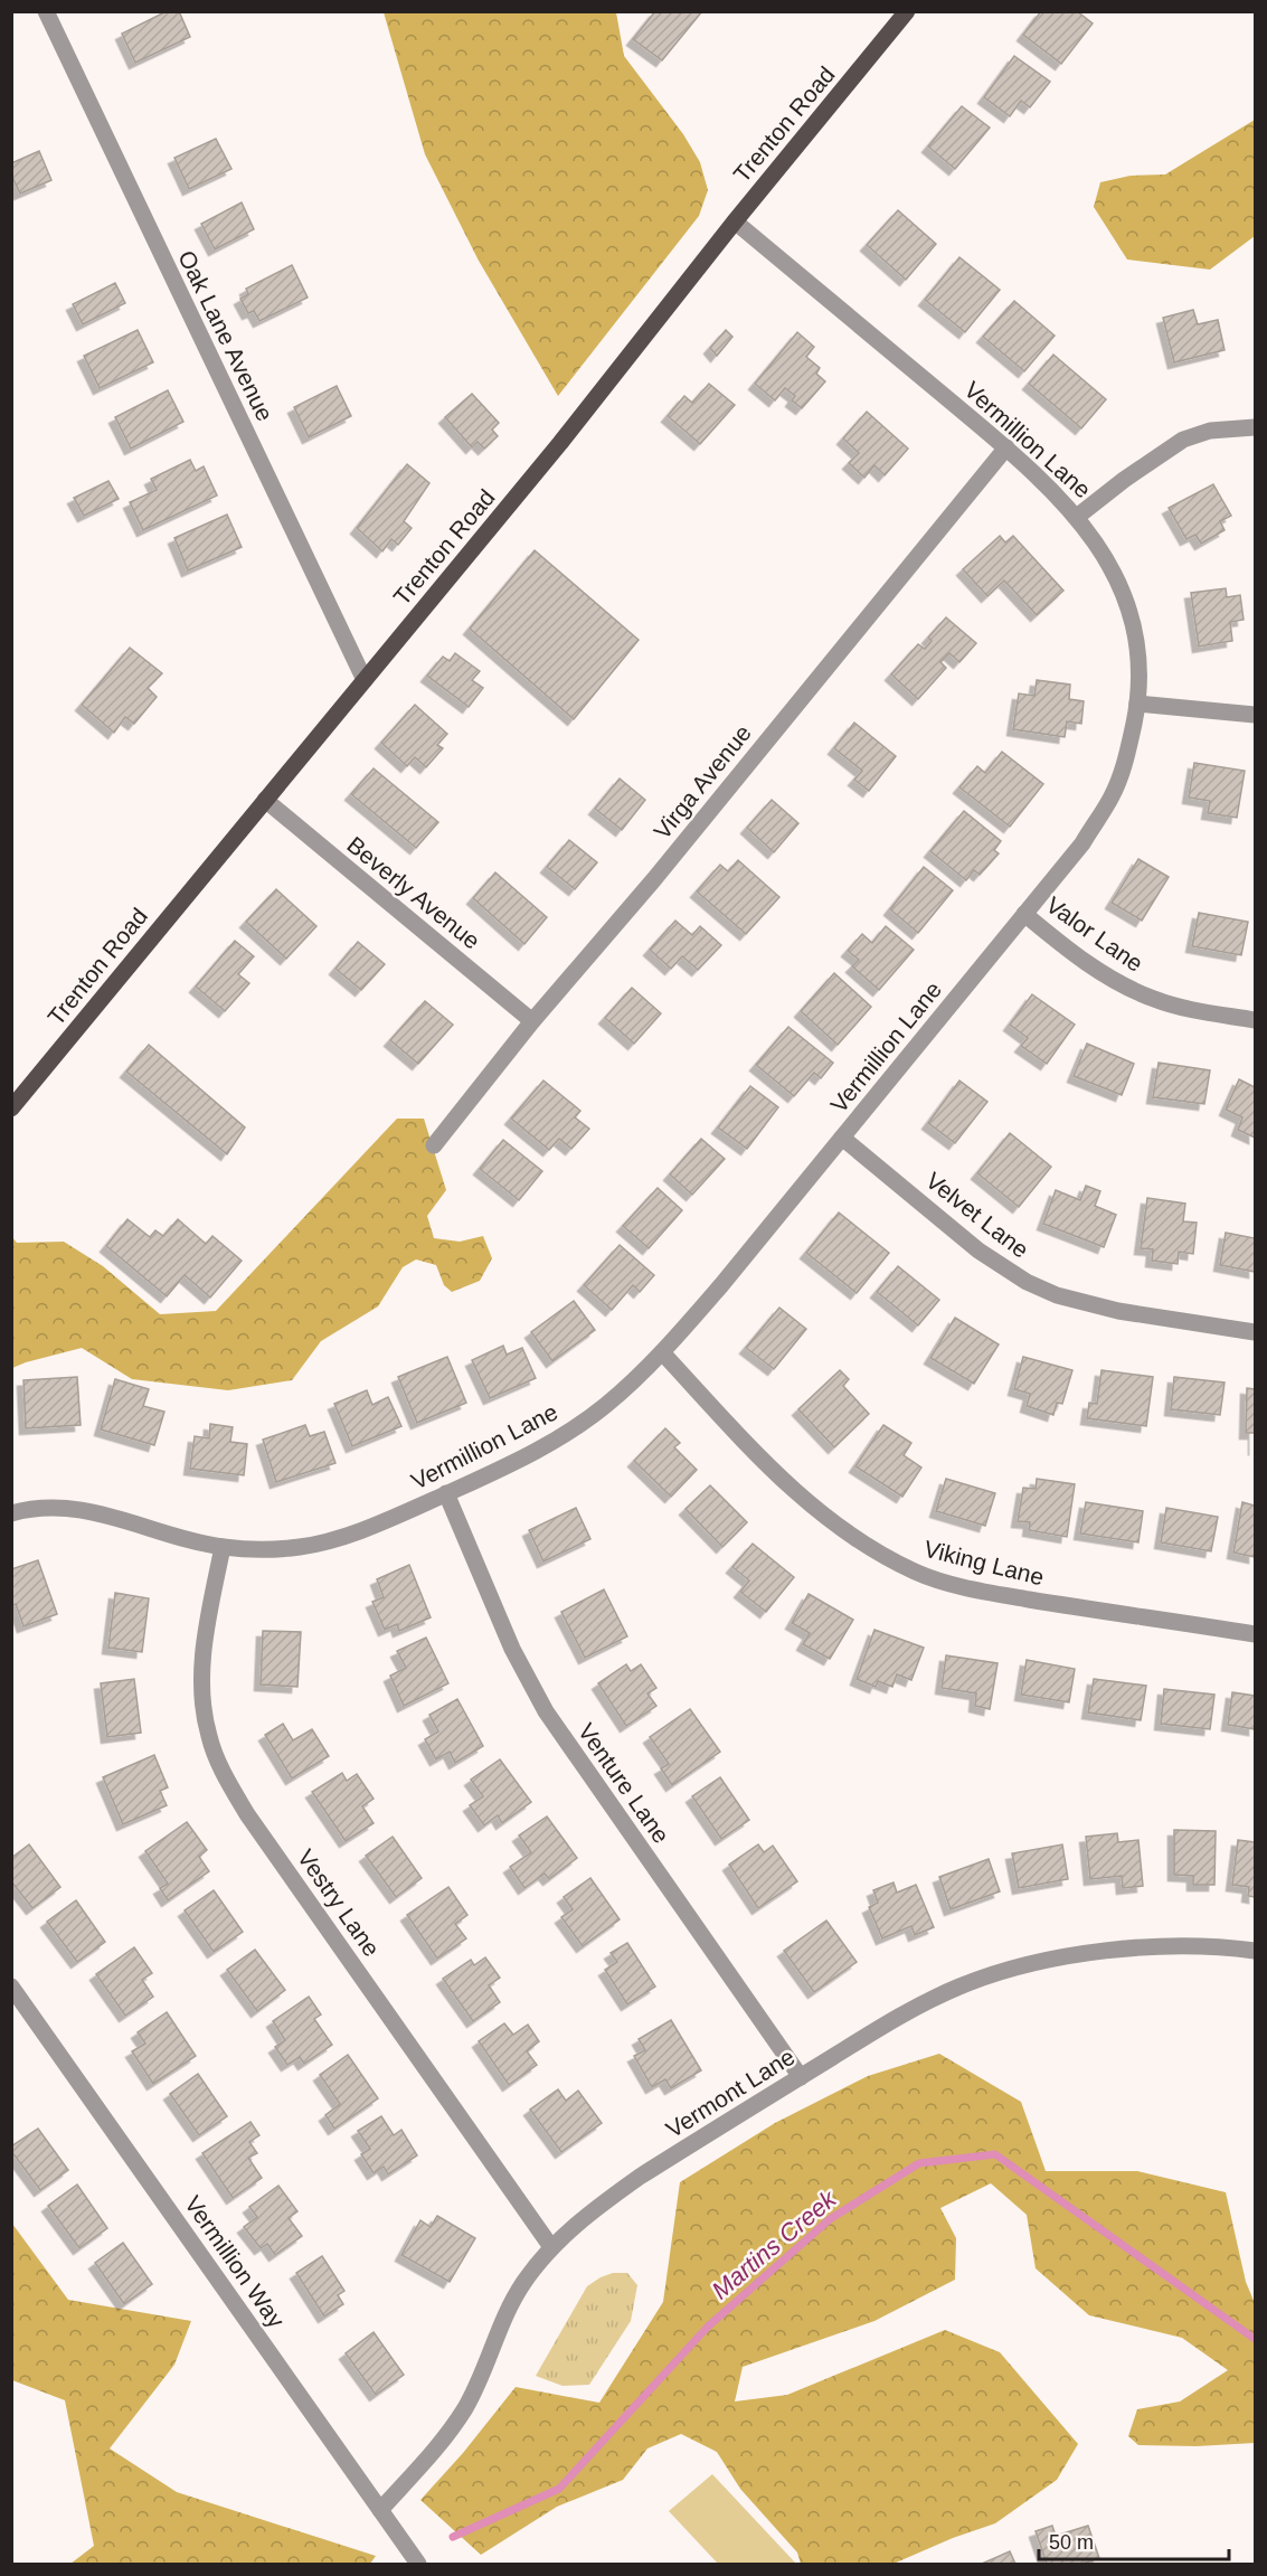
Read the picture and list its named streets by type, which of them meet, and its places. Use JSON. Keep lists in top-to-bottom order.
{
  "streets": {
    "main road": ["Trenton Road"],
    "street": [
      "Oak Lane Avenue",
      "Vermillion Lane",
      "Virga Avenue",
      "Beverly Avenue",
      "Valor Lane",
      "Velvet Lane",
      "Viking Lane",
      "Venture Lane",
      "Vestry Lane",
      "Vermont Lane",
      "Vermillion Way"
    ]
  },
  "crossings": [
    ["Trenton Road", "Oak Lane Avenue"],
    ["Trenton Road", "Vermillion Lane"],
    ["Trenton Road", "Beverly Avenue"],
    ["Vermillion Lane", "Virga Avenue"],
    ["Vermillion Lane", "Valor Lane"],
    ["Vermillion Lane", "Velvet Lane"],
    ["Vermillion Lane", "Viking Lane"],
    ["Vermillion Lane", "Venture Lane"],
    ["Vermillion Lane", "Vestry Lane"],
    ["Virga Avenue", "Beverly Avenue"],
    ["Venture Lane", "Vermont Lane"],
    ["Vestry Lane", "Vermont Lane"],
    ["Vermont Lane", "Vermillion Way"]
  ],
  "water": ["Martins Creek"],
  "scale_bar": "50 m"
}
